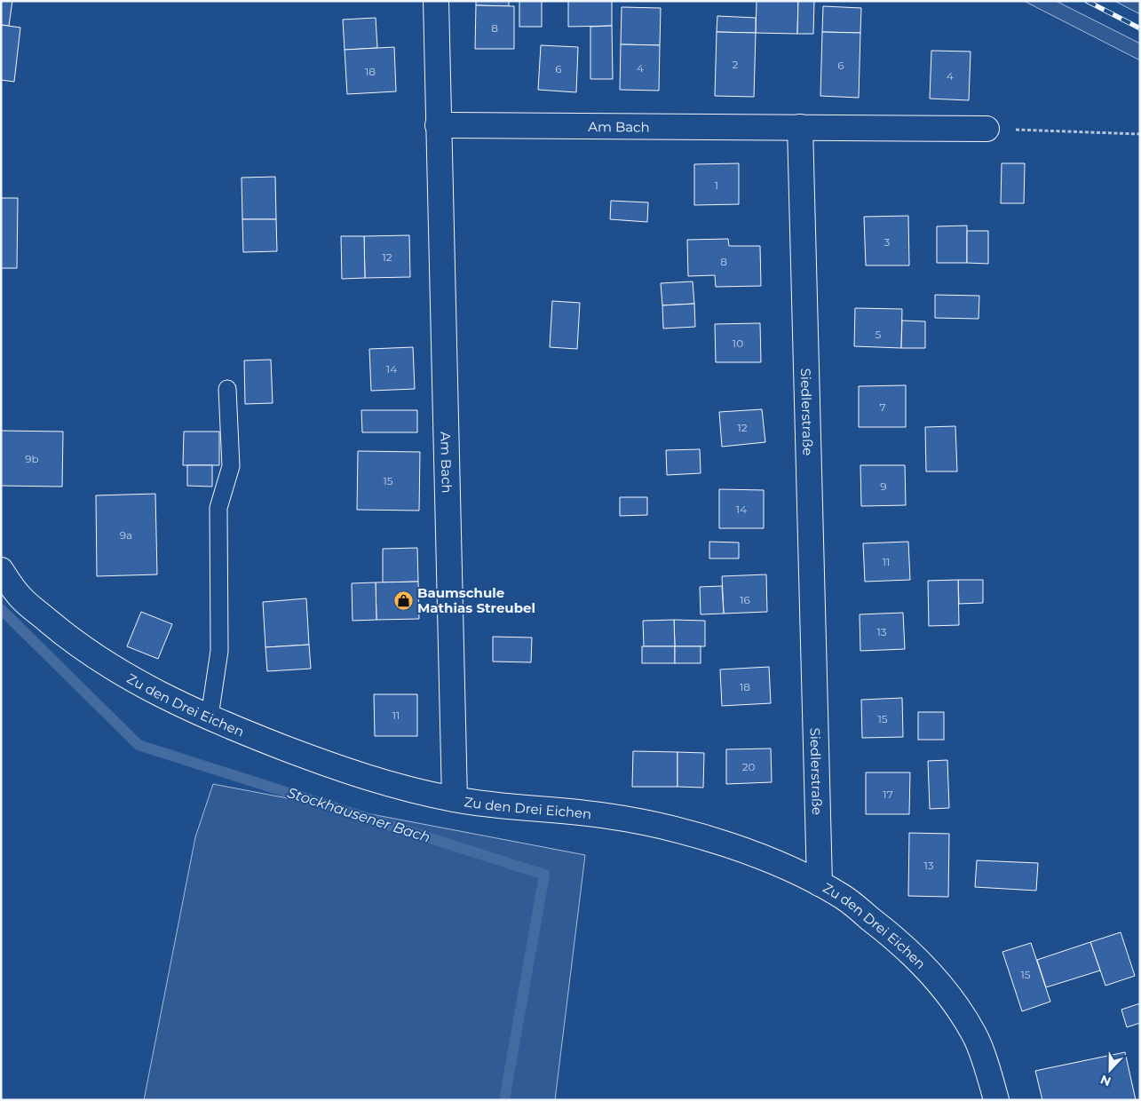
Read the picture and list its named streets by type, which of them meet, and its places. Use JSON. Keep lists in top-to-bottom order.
{
  "streets": {
    "street": ["Am Bach", "Siedlerstraße", "Zu den Drei Eichen"]
  },
  "crossings": [
    ["Am Bach", "Siedlerstraße"],
    ["Am Bach", "Zu den Drei Eichen"],
    ["Siedlerstraße", "Zu den Drei Eichen"]
  ],
  "water": ["Stockhausener Bach"],
  "places": {
    "shop": ["Baumschule Mathias Streubel"]
  },
  "house_numbers": [
    "8",
    "2",
    "6",
    "4",
    "6",
    "18",
    "4",
    "1",
    "3",
    "12",
    "8",
    "5",
    "10",
    "14",
    "7",
    "12",
    "9b",
    "15",
    "9",
    "14",
    "9a",
    "11",
    "16",
    "13",
    "18",
    "11",
    "15",
    "20",
    "17",
    "13",
    "15"
  ],
  "north": "bottom"
}
